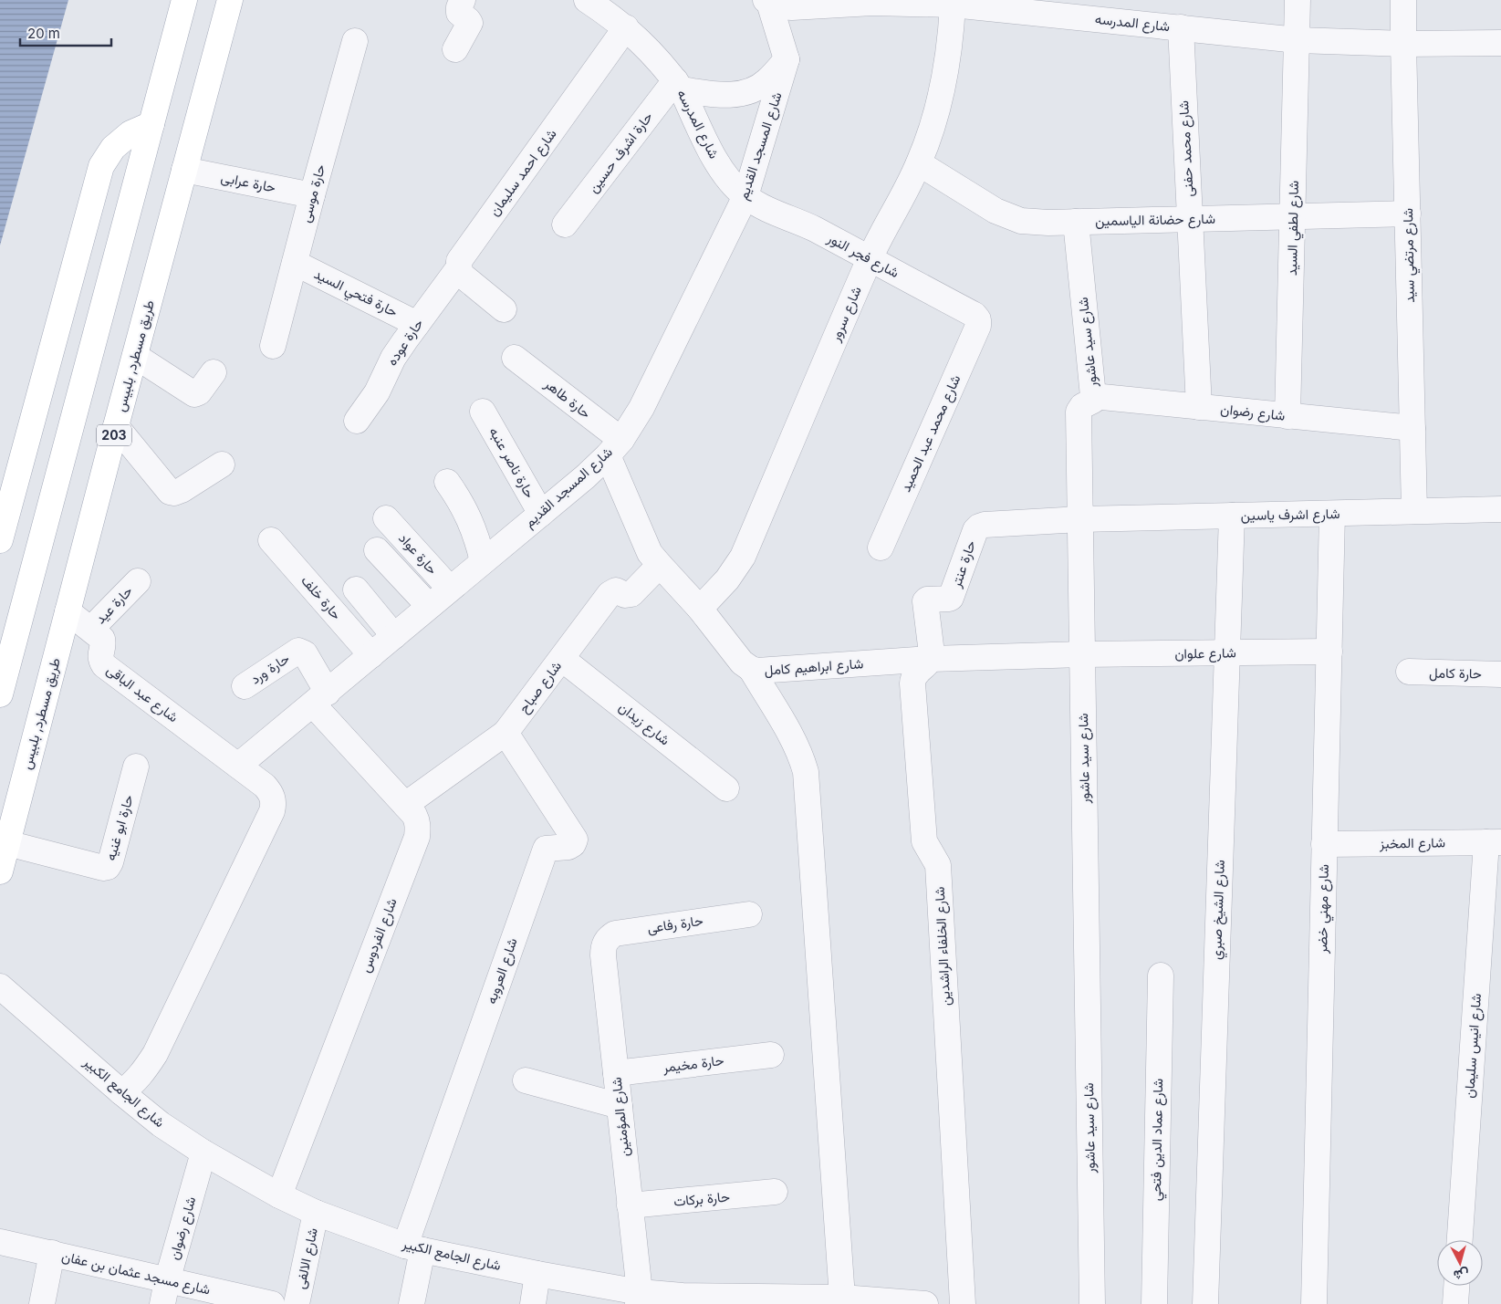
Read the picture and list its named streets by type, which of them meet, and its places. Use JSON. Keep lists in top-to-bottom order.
{
  "streets": {
    "main road": ["طريق مسطرد, بلبيس", "203"],
    "street": [
      "شارع المدرسه",
      "شارع المسجد القديم",
      "شارع محمد حفنى",
      "حارة اشرف حسين",
      "شارع احمد سليمان",
      "حارة عرابى",
      "حارة موسى",
      "شارع حضانة الياسمين",
      "شارع لطفي السيد",
      "شارع فجر النور",
      "شارع مرتضي سيد",
      "حارة فتحي السيد",
      "شارع سرور",
      "حارة عوده",
      "شارع سيد عاشور",
      "حارة طاهر",
      "شارع رضوان",
      "شارع محمد عبد الحميد",
      "حارة ناصر عنبه",
      "شارع اشرف ياسين",
      "حارة عواد",
      "حارة عنتر",
      "حارة خلف",
      "حارة عيد",
      "شارع علوان",
      "شارع ابراهيم كامل",
      "حارة ورد",
      "حارة كامل",
      "شارع صباح",
      "شارع عبد الباقى",
      "شارع زيدان",
      "حارة ابو غنيه",
      "شارع المخبز",
      "شارع مهني خضر",
      "شارع الشيخ صبري",
      "حارة رفاعى",
      "شارع الفردوس",
      "شارع الخلفاء الراشدين",
      "شارع العروبه",
      "شارع انيس سليمان",
      "حارة مخيمر",
      "شارع الجامع الكبير",
      "شارع المؤمنين",
      "شارع عماد الدين فتحي",
      "حارة بركات",
      "شارع الالفى",
      "شارع مسجد عثمان بن عفان"
    ]
  },
  "crossings": [
    ["شارع المدرسه", "شارع المسجد القديم"],
    ["شارع المدرسه", "شارع محمد حفنى"],
    ["شارع المدرسه", "حارة اشرف حسين"],
    ["شارع المدرسه", "شارع احمد سليمان"],
    ["شارع المدرسه", "شارع لطفي السيد"],
    ["شارع المدرسه", "شارع فجر النور"],
    ["شارع المدرسه", "شارع مرتضي سيد"],
    ["شارع المدرسه", "شارع سرور"],
    ["شارع المسجد القديم", "شارع فجر النور"],
    ["شارع المسجد القديم", "حارة طاهر"],
    ["شارع المسجد القديم", "حارة ناصر عنبه"],
    ["شارع المسجد القديم", "حارة عواد"],
    ["شارع المسجد القديم", "حارة خلف"],
    ["شارع المسجد القديم", "شارع ابراهيم كامل"],
    ["شارع المسجد القديم", "حارة ورد"],
    ["شارع المسجد القديم", "شارع عبد الباقى"],
    ["شارع المسجد القديم", "شارع الفردوس"],
    ["شارع محمد حفنى", "شارع حضانة الياسمين"],
    ["شارع محمد حفنى", "شارع رضوان"],
    ["شارع احمد سليمان", "حارة عوده"],
    ["حارة عرابى", "حارة موسى"],
    ["حارة عرابى", "طريق مسطرد, بلبيس"],
    ["حارة موسى", "حارة فتحي السيد"],
    ["شارع حضانة الياسمين", "شارع لطفي السيد"],
    ["شارع حضانة الياسمين", "شارع مرتضي سيد"],
    ["شارع حضانة الياسمين", "شارع سرور"],
    ["شارع حضانة الياسمين", "شارع سيد عاشور"],
    ["شارع لطفي السيد", "شارع رضوان"],
    ["شارع فجر النور", "شارع سرور"],
    ["شارع فجر النور", "شارع محمد عبد الحميد"],
    ["شارع مرتضي سيد", "شارع رضوان"],
    ["شارع مرتضي سيد", "شارع اشرف ياسين"],
    ["حارة فتحي السيد", "حارة عوده"],
    ["شارع سرور", "شارع ابراهيم كامل"],
    ["شارع سيد عاشور", "شارع رضوان"],
    ["شارع سيد عاشور", "شارع اشرف ياسين"],
    ["شارع سيد عاشور", "حارة عنتر"],
    ["شارع سيد عاشور", "شارع علوان"],
    ["شارع سيد عاشور", "شارع ابراهيم كامل"],
    ["طريق مسطرد, بلبيس", "شارع عبد الباقى"],
    ["طريق مسطرد, بلبيس", "حارة ابو غنيه"],
    ["حارة طاهر", "شارع ابراهيم كامل"],
    ["شارع رضوان", "شارع الجامع الكبير"],
    ["شارع رضوان", "شارع مسجد عثمان بن عفان"],
    ["شارع اشرف ياسين", "حارة عنتر"],
    ["شارع اشرف ياسين", "شارع مهني خضر"],
    ["شارع اشرف ياسين", "شارع الشيخ صبري"],
    ["حارة عنتر", "شارع ابراهيم كامل"],
    ["حارة عنتر", "شارع الخلفاء الراشدين"],
    ["حارة عيد", "شارع عبد الباقى"],
    ["شارع علوان", "شارع ابراهيم كامل"],
    ["شارع علوان", "شارع مهني خضر"],
    ["شارع علوان", "شارع الشيخ صبري"],
    ["شارع ابراهيم كامل", "شارع صباح"],
    ["شارع ابراهيم كامل", "شارع الخلفاء الراشدين"],
    ["حارة ورد", "شارع الفردوس"],
    ["شارع صباح", "شارع زيدان"],
    ["شارع صباح", "شارع الفردوس"],
    ["شارع صباح", "شارع العروبه"],
    ["شارع عبد الباقى", "شارع الجامع الكبير"],
    ["شارع المخبز", "شارع مهني خضر"],
    ["شارع المخبز", "شارع انيس سليمان"],
    ["حارة رفاعى", "شارع المؤمنين"],
    ["شارع الفردوس", "شارع الجامع الكبير"],
    ["شارع العروبه", "شارع الجامع الكبير"],
    ["حارة مخيمر", "شارع المؤمنين"],
    ["شارع الجامع الكبير", "شارع المؤمنين"],
    ["شارع الجامع الكبير", "شارع الالفى"],
    ["شارع المؤمنين", "حارة بركات"]
  ],
  "scale_bar": "20 m",
  "north": "bottom"
}
